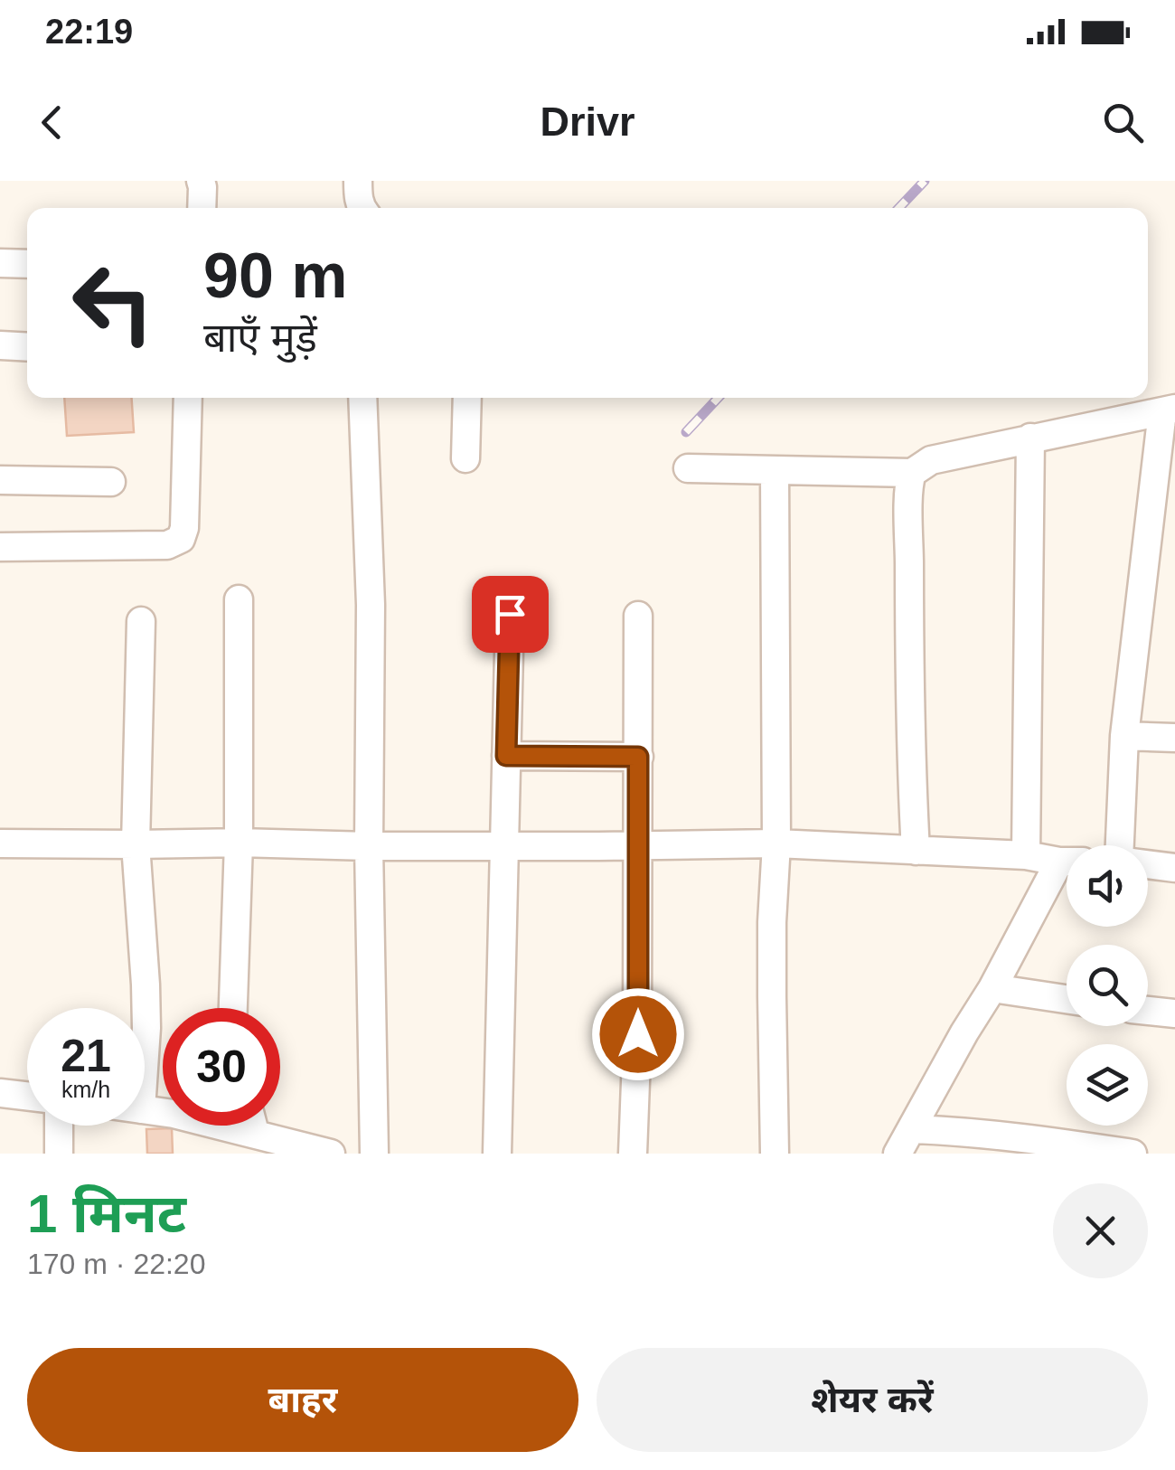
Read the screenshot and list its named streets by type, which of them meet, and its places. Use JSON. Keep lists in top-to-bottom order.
{
  "page": {
    "status": "22:19",
    "header": "Drivr",
    "turn": ["90 m", "बाएँ मुड़ें"],
    "speed": "21 km/h",
    "limit": "30",
    "heading": ["1 मिनट", "170 m · 22:20"],
    "buttons": ["बाहर", "शेयर करें"]
  }
}
